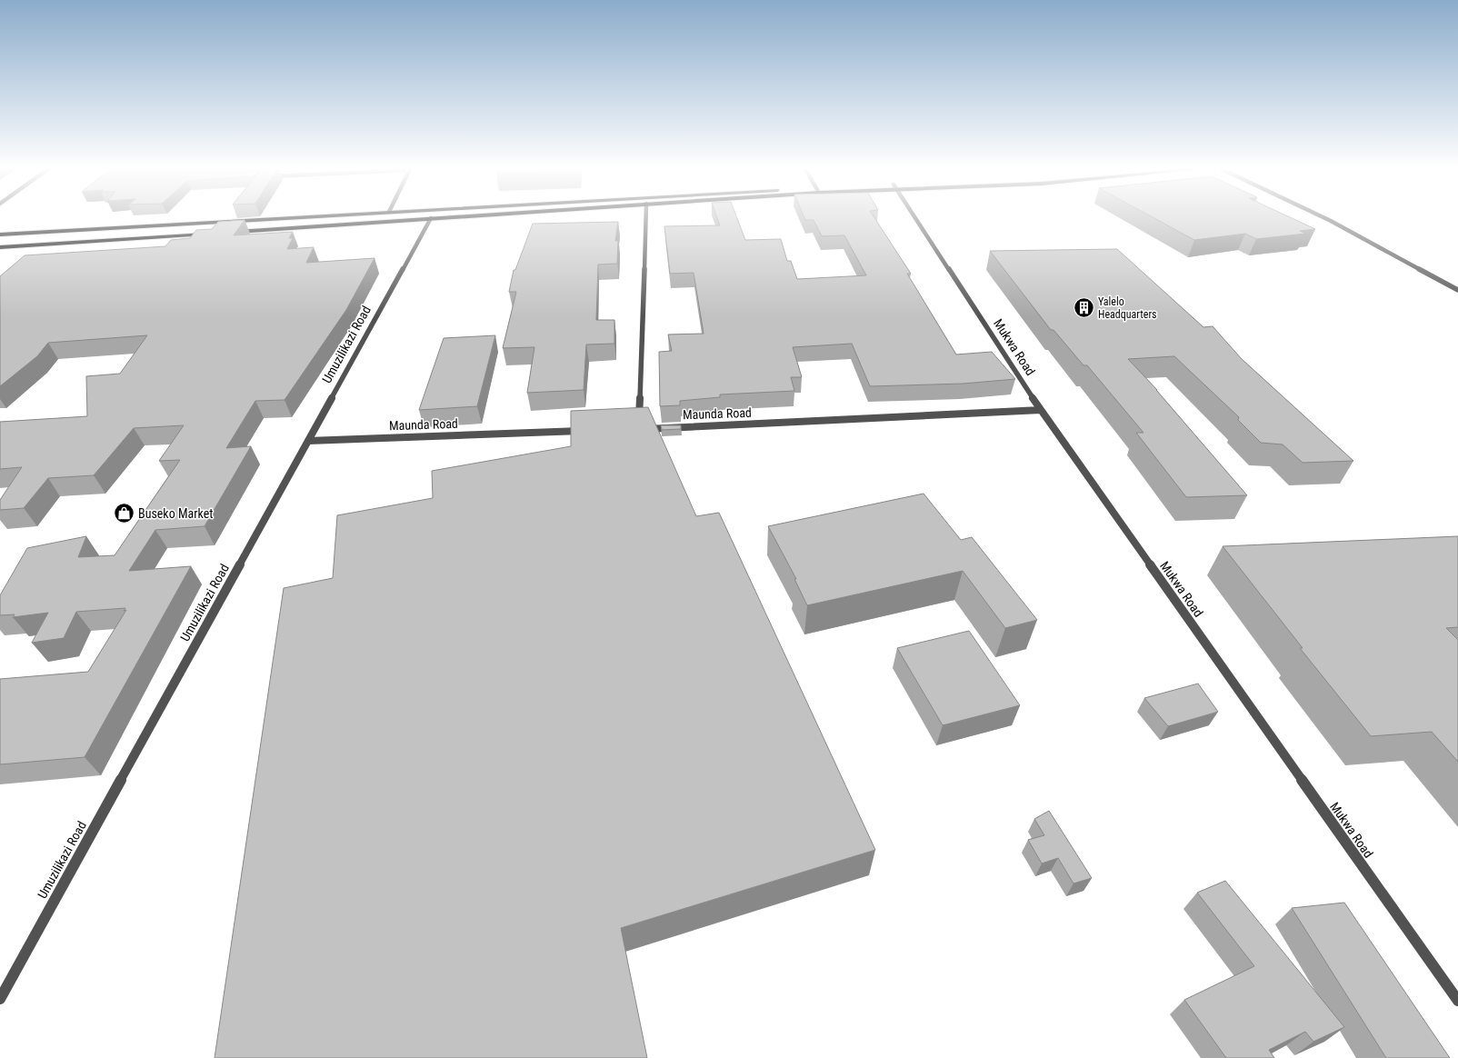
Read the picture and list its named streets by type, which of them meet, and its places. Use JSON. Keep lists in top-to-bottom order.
{
  "streets": {
    "street": ["Umuzilikazi Road", "Mukwa Road", "Maunda Road"]
  },
  "crossings": [
    ["Umuzilikazi Road", "Maunda Road"],
    ["Mukwa Road", "Maunda Road"]
  ],
  "places": {
    "building": ["Yalelo Headquarters"],
    "shop": ["Buseko Market"]
  }
}
